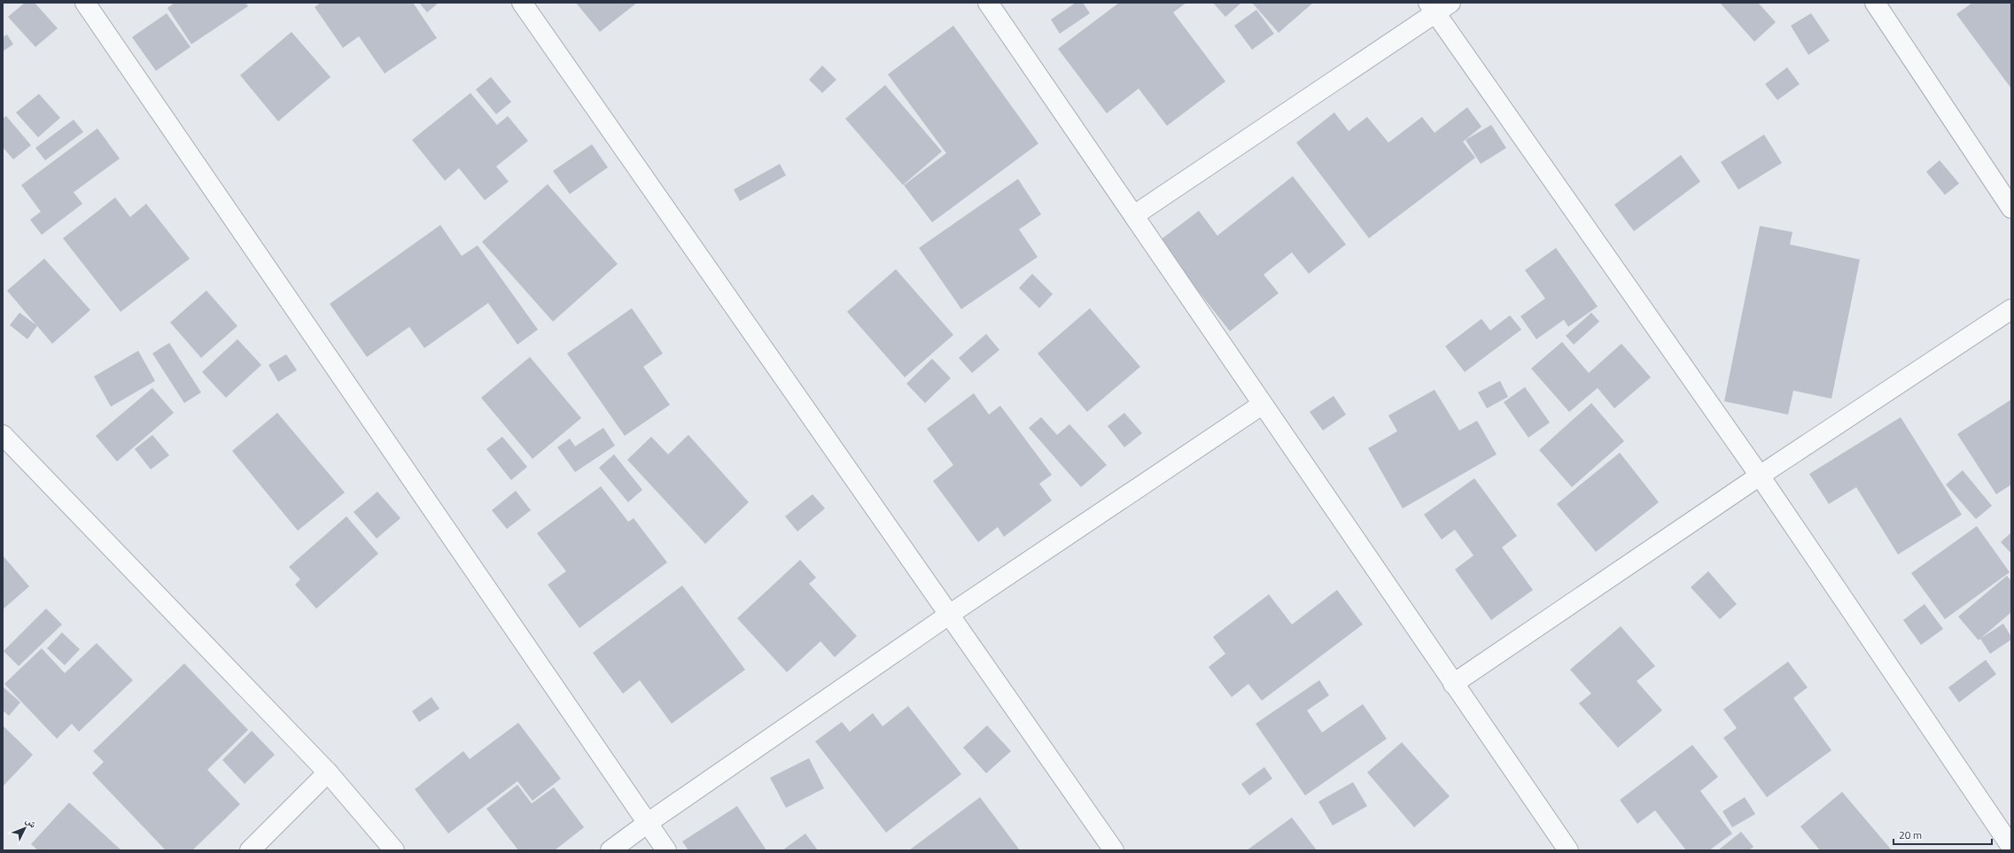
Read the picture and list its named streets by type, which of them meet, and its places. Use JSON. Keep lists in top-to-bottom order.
{
  "scale_bar": "20 m",
  "north": "top right"
}
